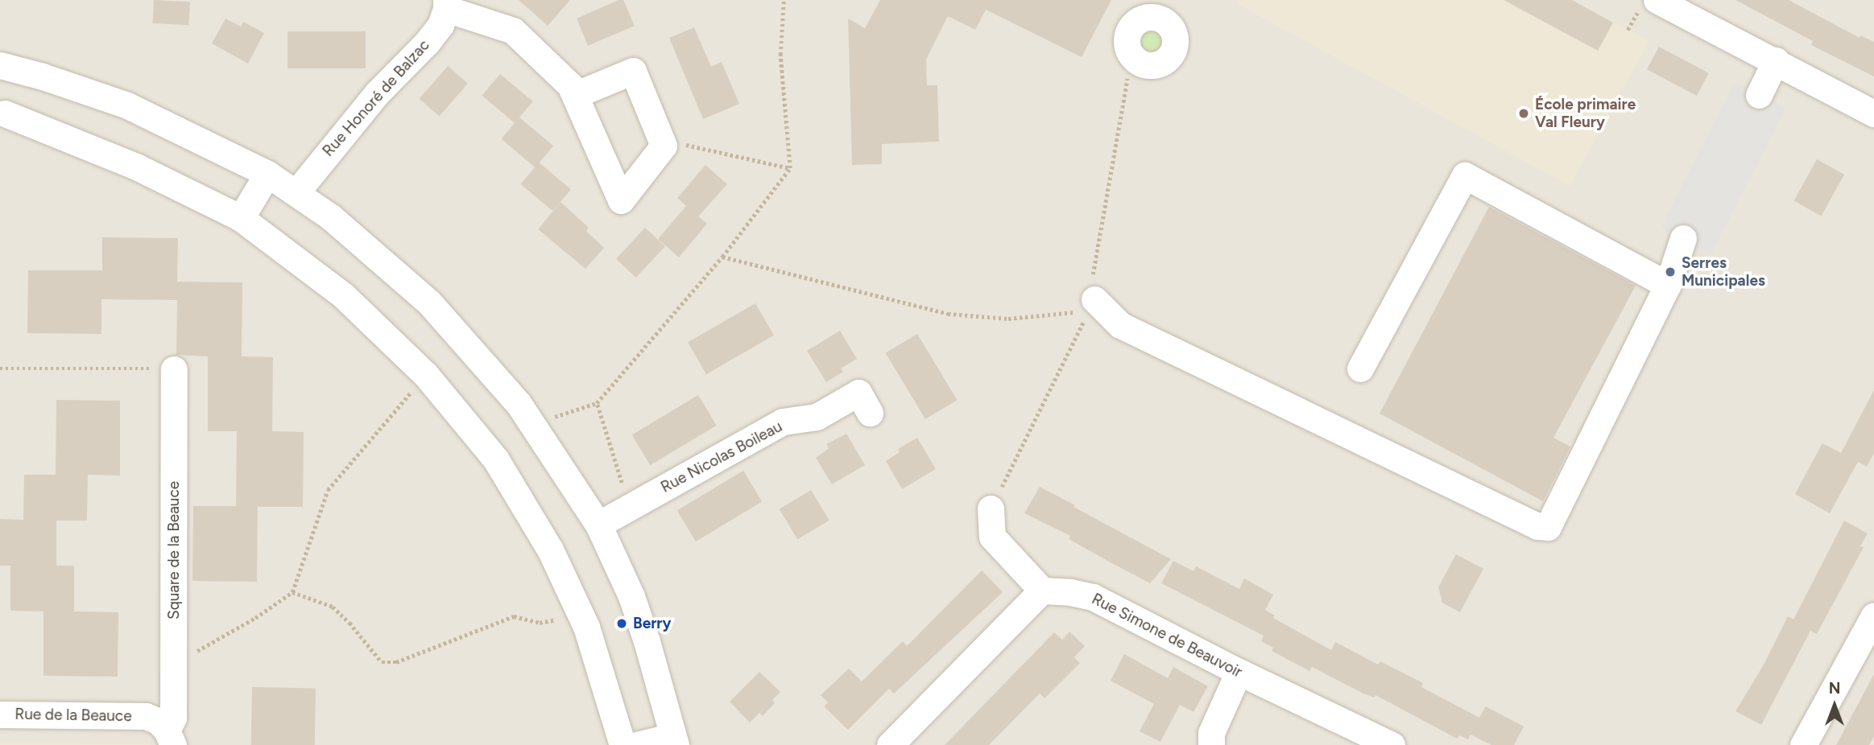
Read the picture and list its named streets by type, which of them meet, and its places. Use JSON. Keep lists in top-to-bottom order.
{
  "streets": {
    "street": [
      "Rue Honoré de Balzac",
      "Rue Nicolas Boileau",
      "Square de la Beauce",
      "Rue Simone de Beauvoir",
      "Rue de la Beauce"
    ]
  },
  "crossings": [
    ["Square de la Beauce", "Rue de la Beauce"]
  ],
  "places": ["École primaire Val Fleury", "Serres Municipales", "Berry"],
  "north": "top"
}
